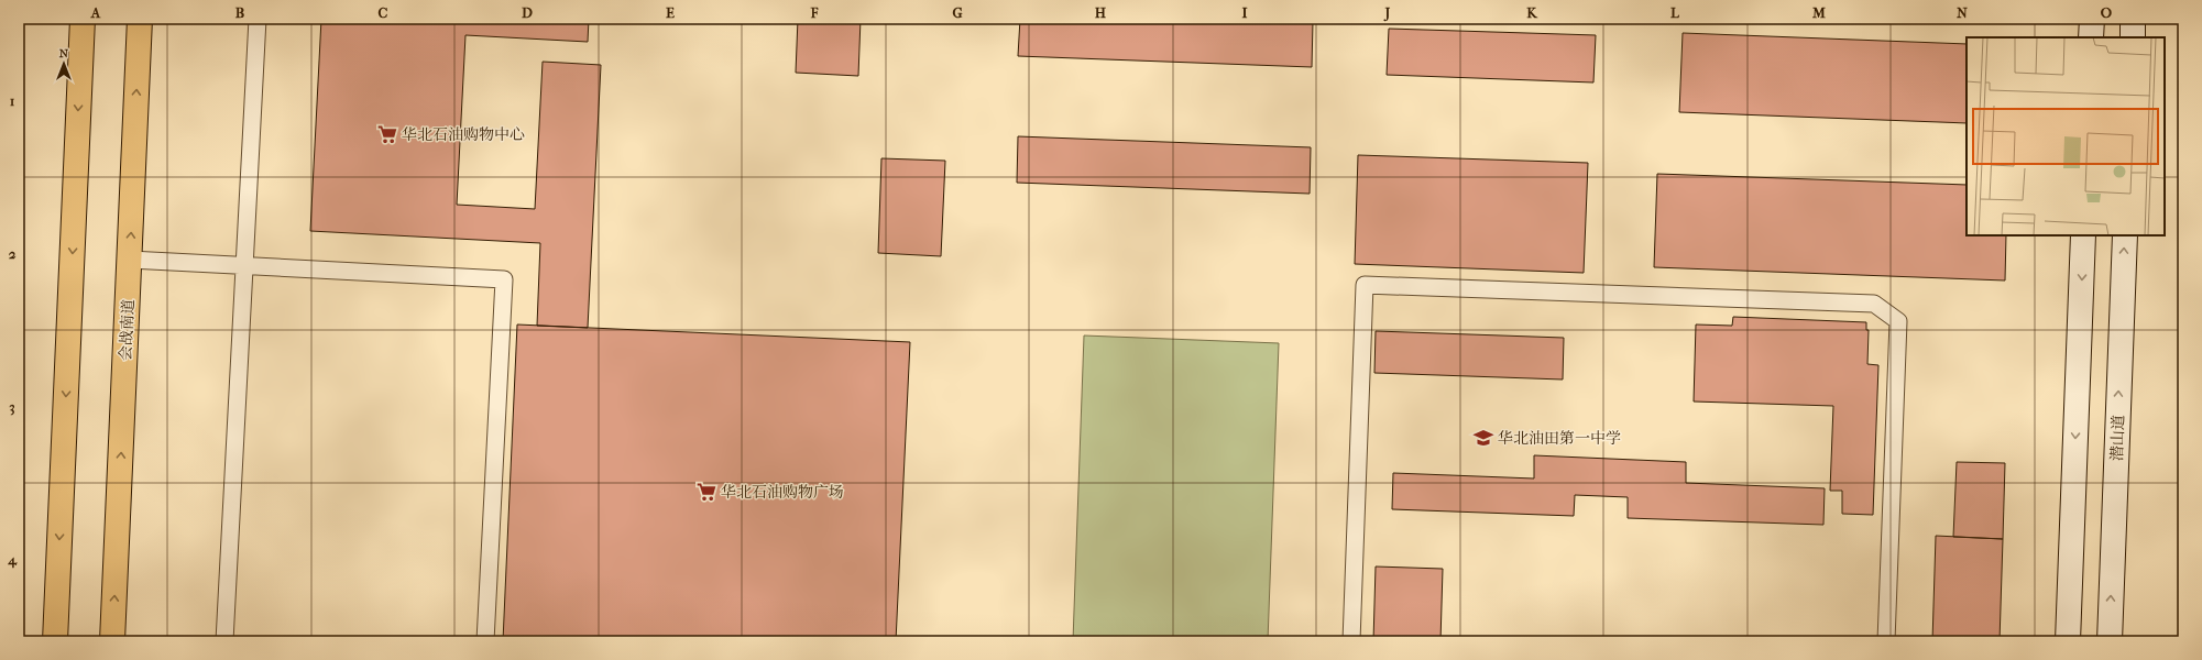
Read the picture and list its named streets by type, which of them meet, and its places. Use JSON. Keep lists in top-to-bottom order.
{
  "streets": {
    "main road": ["会战南道", "潜山道"]
  },
  "places": {
    "supermarket": ["华北石油购物中心", "华北石油购物广场"],
    "school or university": ["华北油田第一中学"]
  },
  "north": "top",
  "grid": {
    "columns": [
      "A",
      "B",
      "C",
      "D",
      "E",
      "F",
      "G",
      "H",
      "I",
      "J",
      "K",
      "L",
      "M",
      "N",
      "O"
    ],
    "rows": [
      "1",
      "2",
      "3",
      "4"
    ]
  }
}
